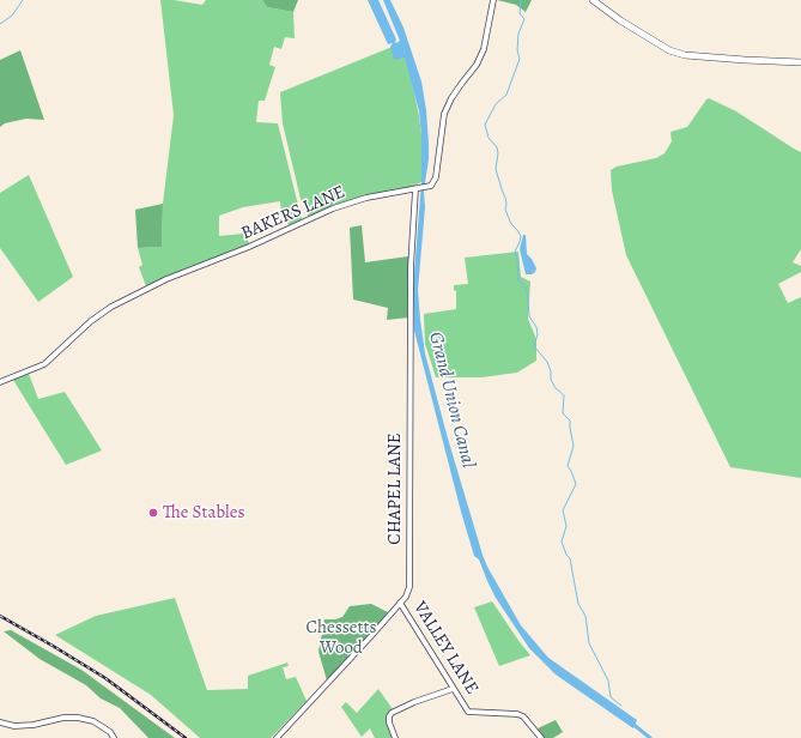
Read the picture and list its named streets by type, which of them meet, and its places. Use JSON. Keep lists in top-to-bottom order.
{
  "streets": {
    "street": ["BAKERS LANE", "CHAPEL LANE", "VALLEY LANE"]
  },
  "crossings": [
    ["BAKERS LANE", "CHAPEL LANE"],
    ["CHAPEL LANE", "VALLEY LANE"]
  ],
  "water": ["Grand Union Canal"],
  "parks": ["Chessetts Wood"],
  "places": ["The Stables"]
}
